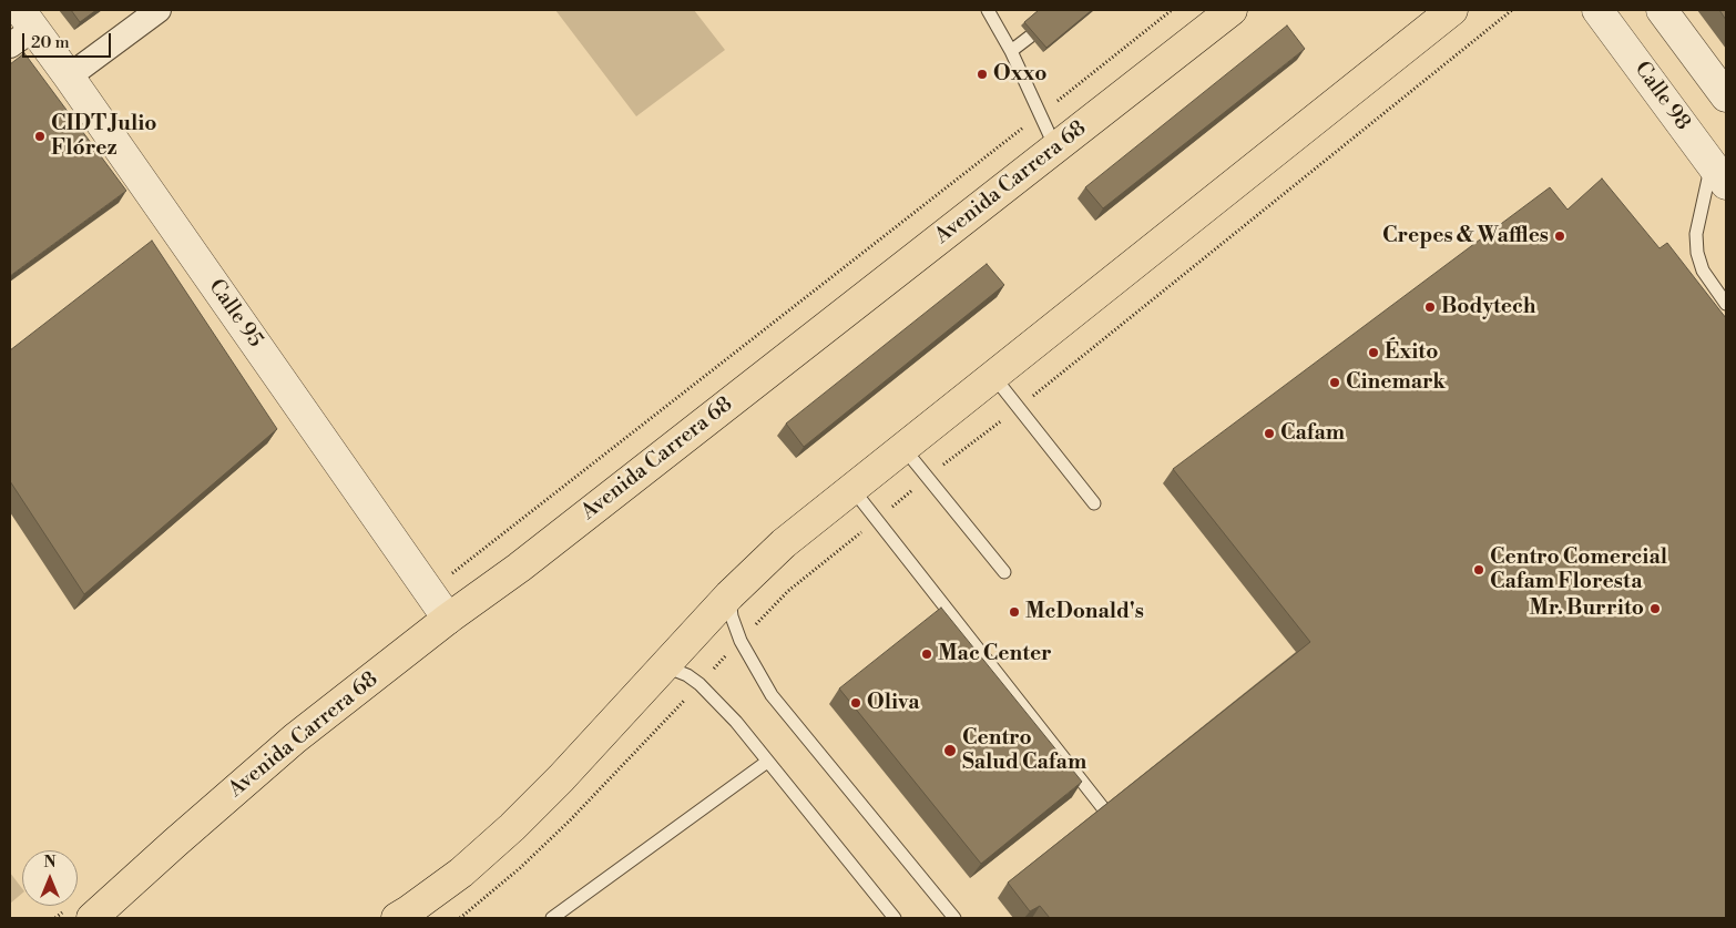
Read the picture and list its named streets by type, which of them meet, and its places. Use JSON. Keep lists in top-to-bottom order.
{
  "streets": {
    "main road": ["Avenida Carrera 68"],
    "street": ["Calle 98", "Calle 95"]
  },
  "crossings": [
    ["Avenida Carrera 68", "Calle 95"]
  ],
  "places": [
    "Oxxo",
    "CIDT Julio Flórez",
    "Crepes & Waffles",
    "Bodytech",
    "Éxito",
    "Cinemark",
    "Cafam",
    "Centro Comercial Cafam Floresta",
    "Mr. Burrito",
    "McDonald's",
    "Mac Center",
    "Oliva",
    "Centro Salud Cafam"
  ],
  "scale_bar": "20 m",
  "north": "top"
}
